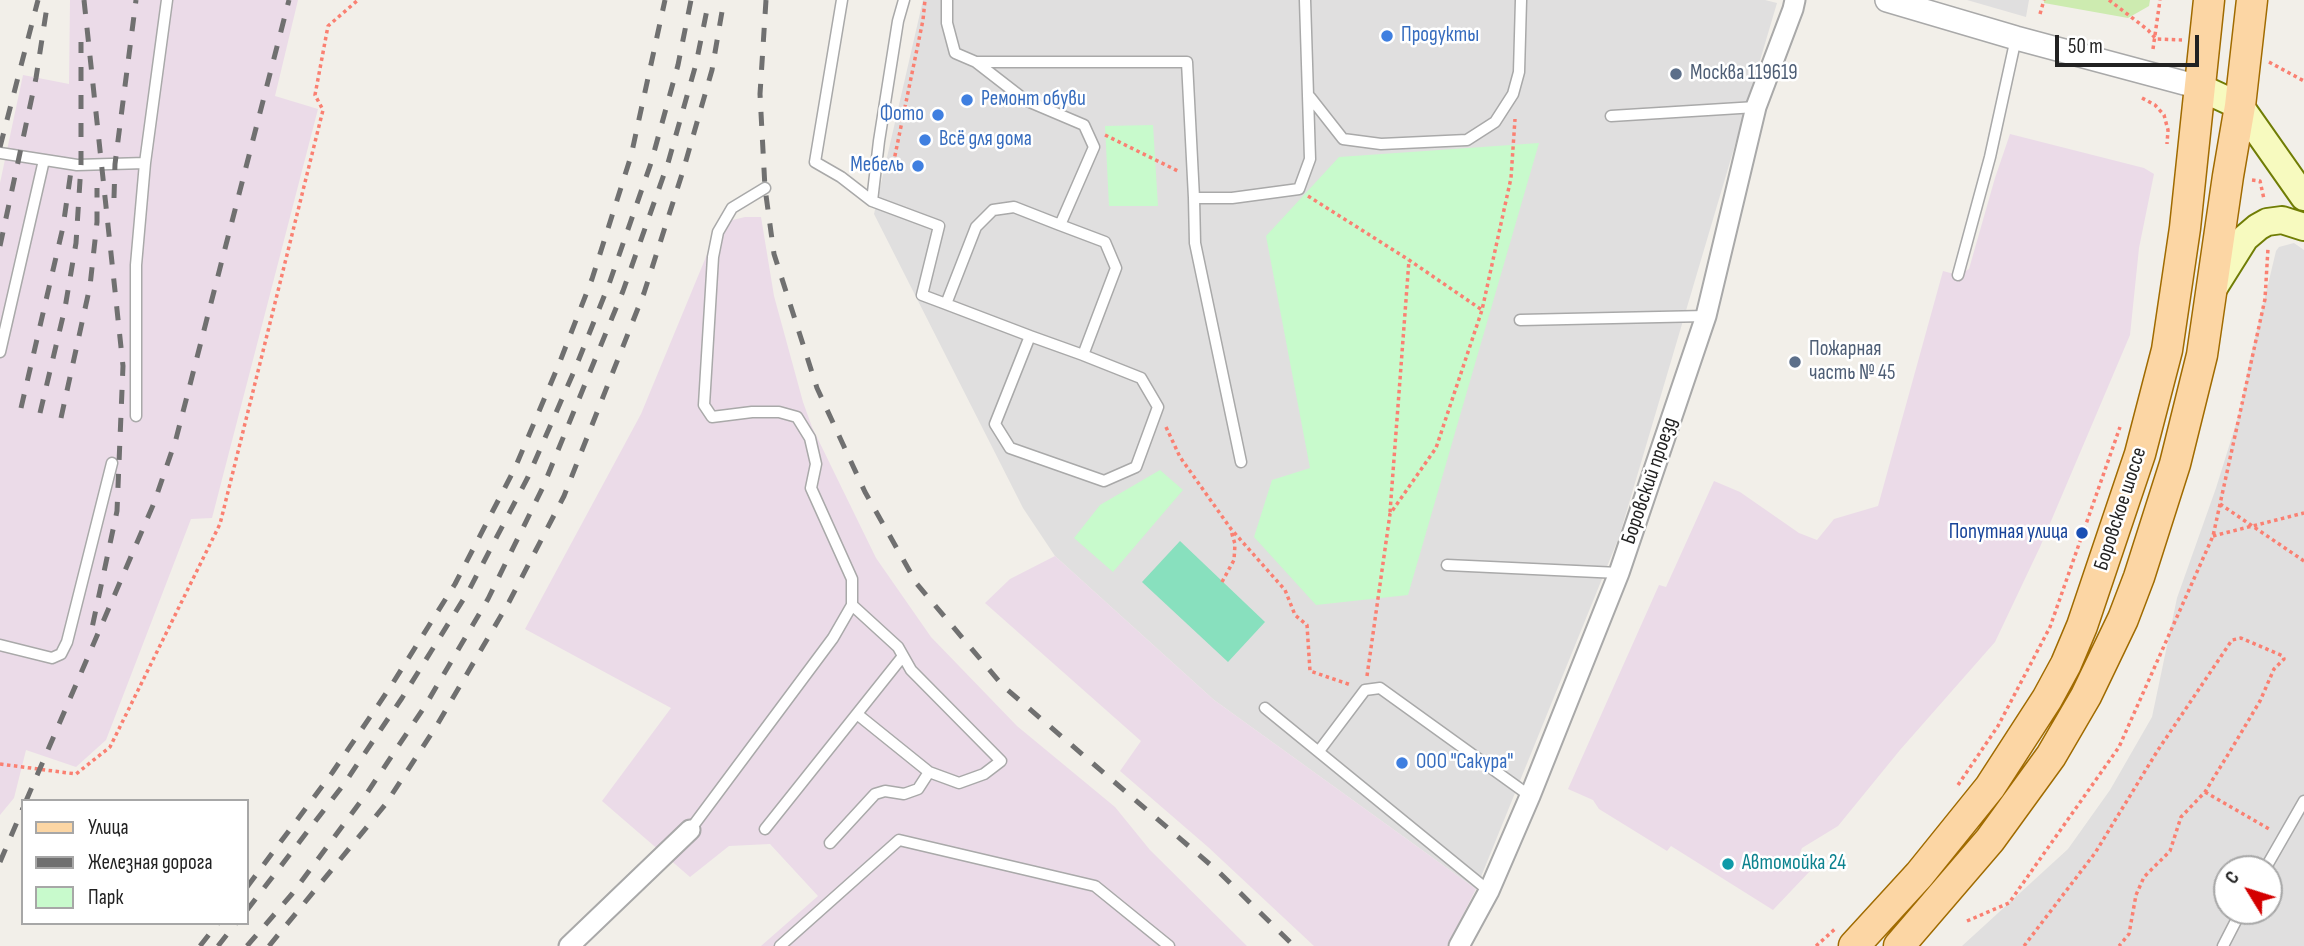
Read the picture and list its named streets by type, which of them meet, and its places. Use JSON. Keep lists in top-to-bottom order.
{
  "streets": {
    "main road": ["Боровское шоссе"],
    "street": ["Боровский проезд"]
  },
  "places": [
    "Продукты",
    "Москва 119619",
    "Ремонт обуви",
    "Фото",
    "Всё для дома",
    "Мебель",
    "Пожарная часть № 45",
    "Попутная улица",
    "ООО \"Сакура\"",
    "Автомойка 24"
  ],
  "legend": ["Улица", "Железная дорога", "Парк"],
  "scale_bar": "50 m",
  "north": "top left"
}
